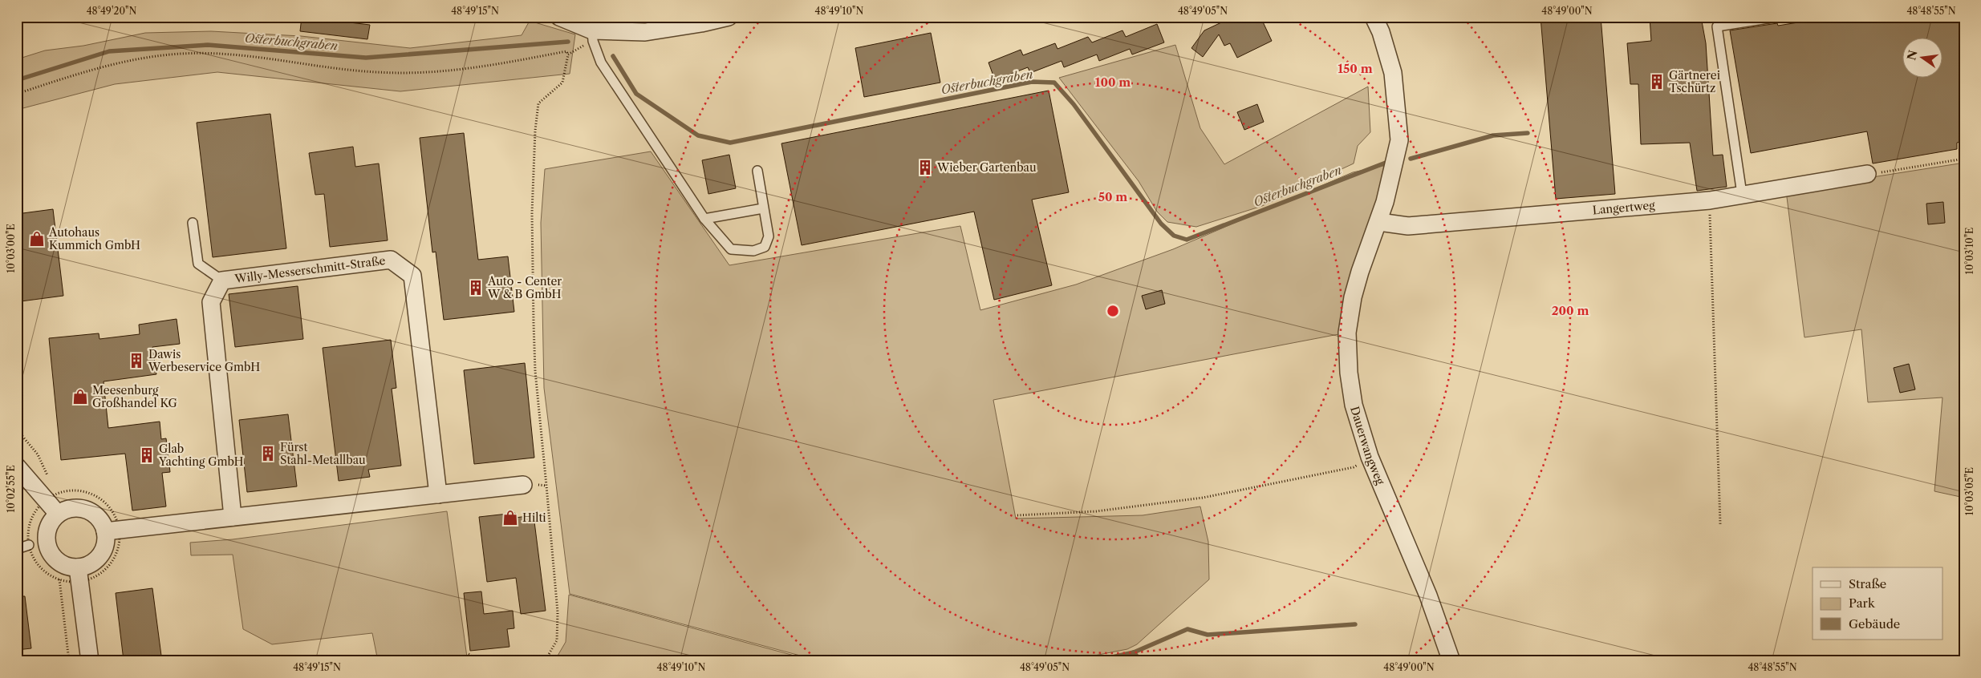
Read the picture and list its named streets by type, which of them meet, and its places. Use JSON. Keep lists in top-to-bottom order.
{
  "streets": {
    "street": ["Langertweg", "Willy-Messerschmitt-Straße", "Dauerwangweg"]
  },
  "crossings": [
    ["Langertweg", "Dauerwangweg"]
  ],
  "water": ["Osterbuchgraben"],
  "places": {
    "building": [
      "Gärtnerei Tschürtz",
      "Wieber Gartenbau",
      "Auto - Center W & B GmbH",
      "Dawis Werbeservice GmbH",
      "Fürst Stahl-Metallbau",
      "Glab Yachting GmbH"
    ],
    "shop": ["Autohaus Kummich GmbH", "Meesenburg Großhandel KG", "Hilti"]
  },
  "legend": ["Straße", "Park", "Gebäude"],
  "north": "left",
  "coordinates": [
    "48°49'20\"N",
    "48°49'15\"N",
    "48°49'10\"N",
    "48°49'05\"N",
    "48°49'00\"N",
    "48°48'55\"N",
    "10°03'00\"E",
    "10°03'10\"E",
    "10°02'55\"E",
    "10°03'05\"E"
  ],
  "rings": [
    "150 m",
    "100 m",
    "50 m",
    "200 m"
  ]
}
